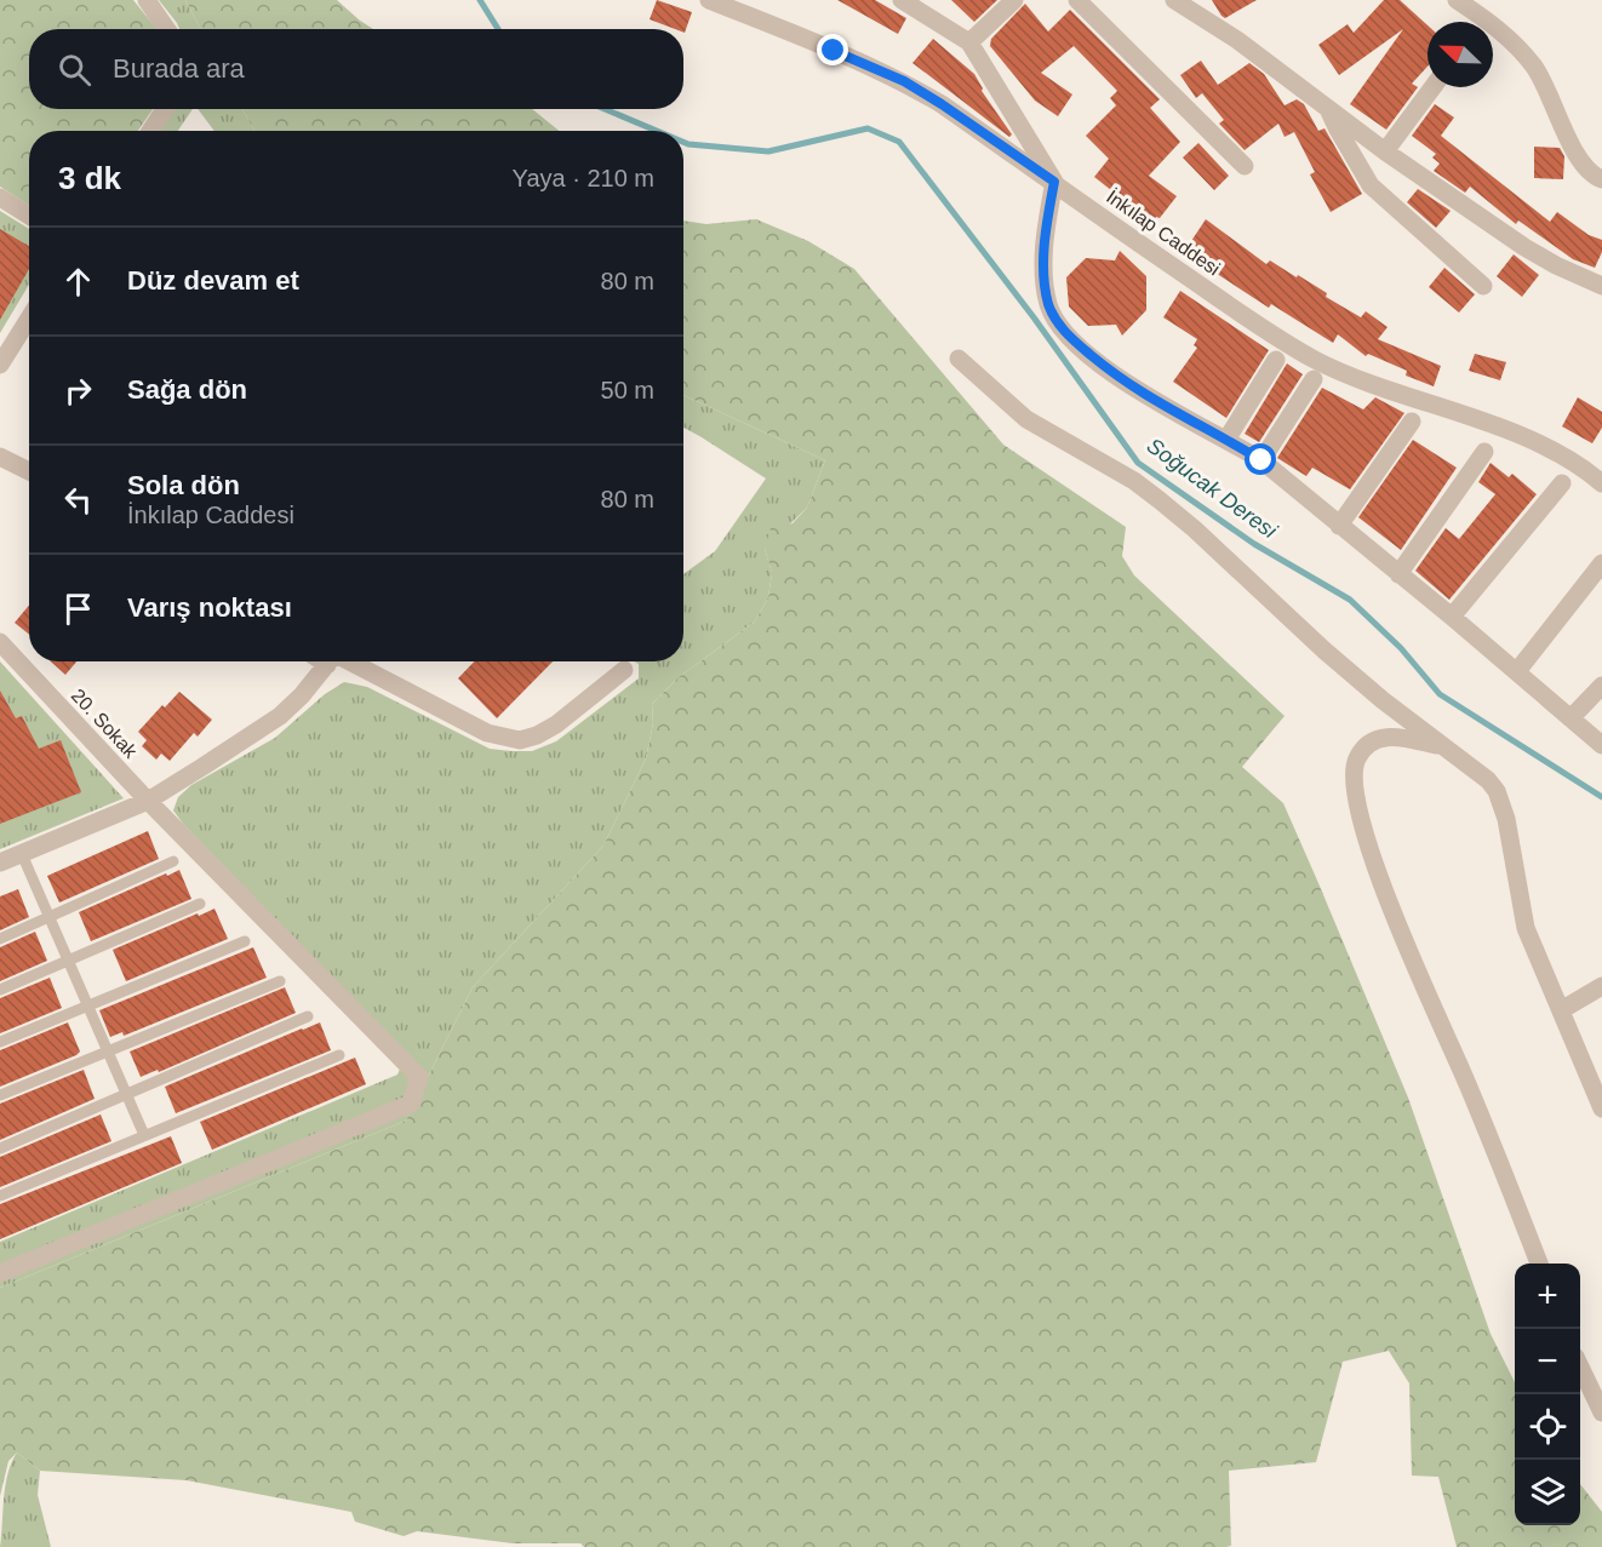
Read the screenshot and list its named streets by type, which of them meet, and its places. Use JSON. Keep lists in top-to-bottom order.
{
  "streets": {
    "street": ["İnkılap Caddesi", "20. Sokak"]
  },
  "water": ["Soğucak Deresi"],
  "north": "top left",
  "page": {
    "search": "Burada ara",
    "heading": ["3 dk", "Yaya · 210 m"],
    "list": [
      ["Düz devam et", "80 m"],
      ["Sağa dön", "50 m"],
      ["Sola dön", "İnkılap Caddesi", "80 m"],
      "Varış noktası"
    ],
    "map_buttons": ["+", "−"]
  }
}
